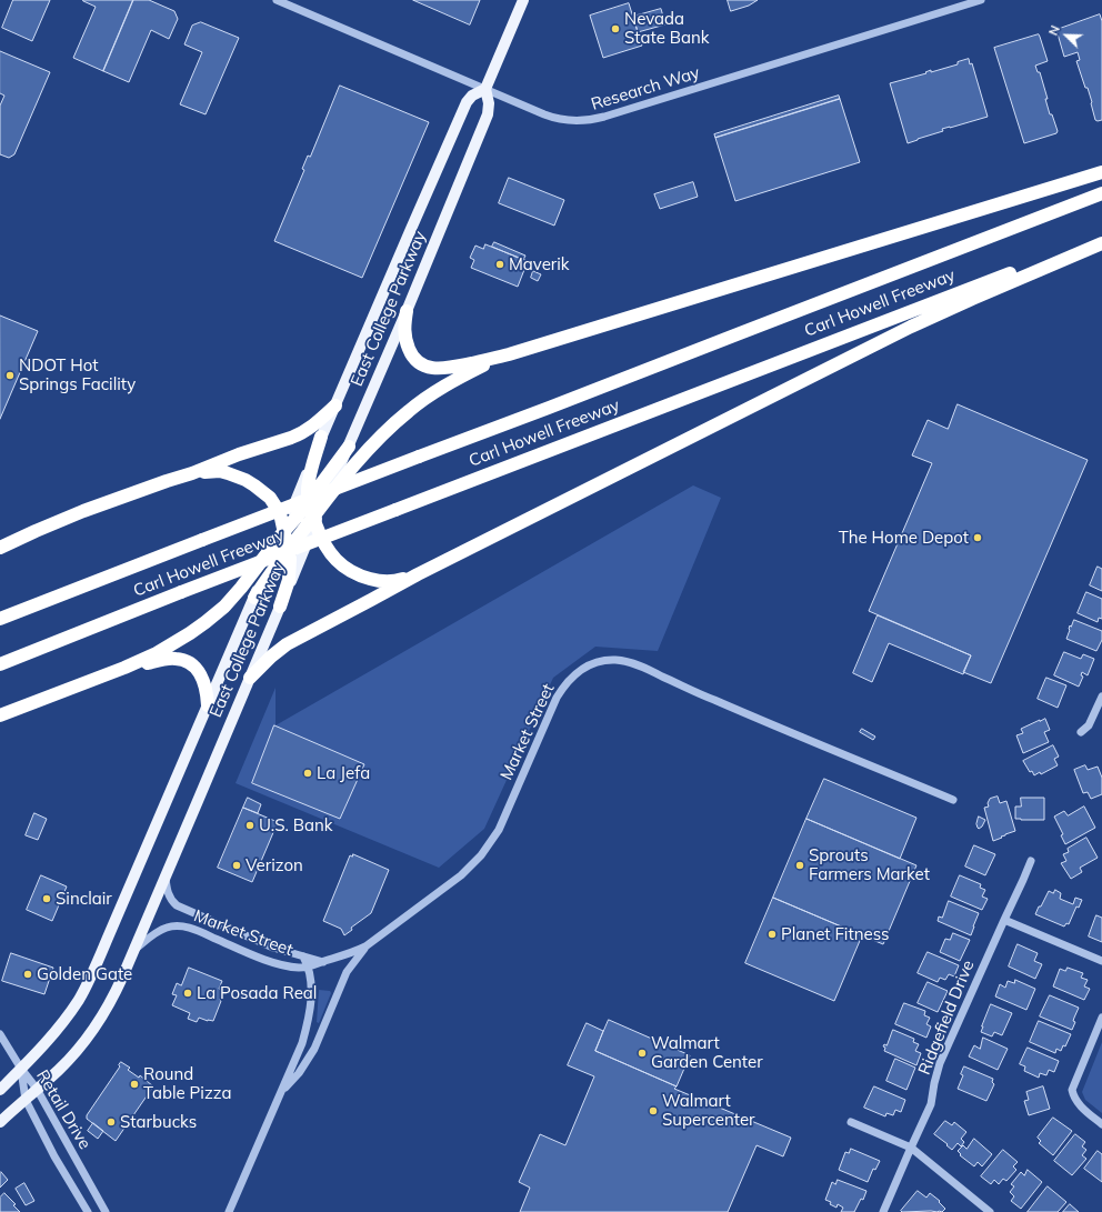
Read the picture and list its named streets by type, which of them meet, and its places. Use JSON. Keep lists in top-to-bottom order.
{
  "streets": {
    "highway": ["Carl Howell Freeway"],
    "main road": ["East College Parkway"],
    "street": [
      "Research Way",
      "Market Street",
      "Ridgefield Drive",
      "Retail Drive"
    ]
  },
  "crossings": [
    ["Research Way", "East College Parkway"],
    ["East College Parkway", "Market Street"],
    ["East College Parkway", "Retail Drive"]
  ],
  "places": [
    "Nevada State Bank",
    "Maverik",
    "NDOT Hot Springs Facility",
    "The Home Depot",
    "La Jefa",
    "U.S. Bank",
    "Verizon",
    "Sprouts Farmers Market",
    "Sinclair",
    "Planet Fitness",
    "Golden Gate",
    "La Posada Real",
    "Walmart Garden Center",
    "Round Table Pizza",
    "Walmart Supercenter",
    "Starbucks"
  ],
  "north": "top left"
}
